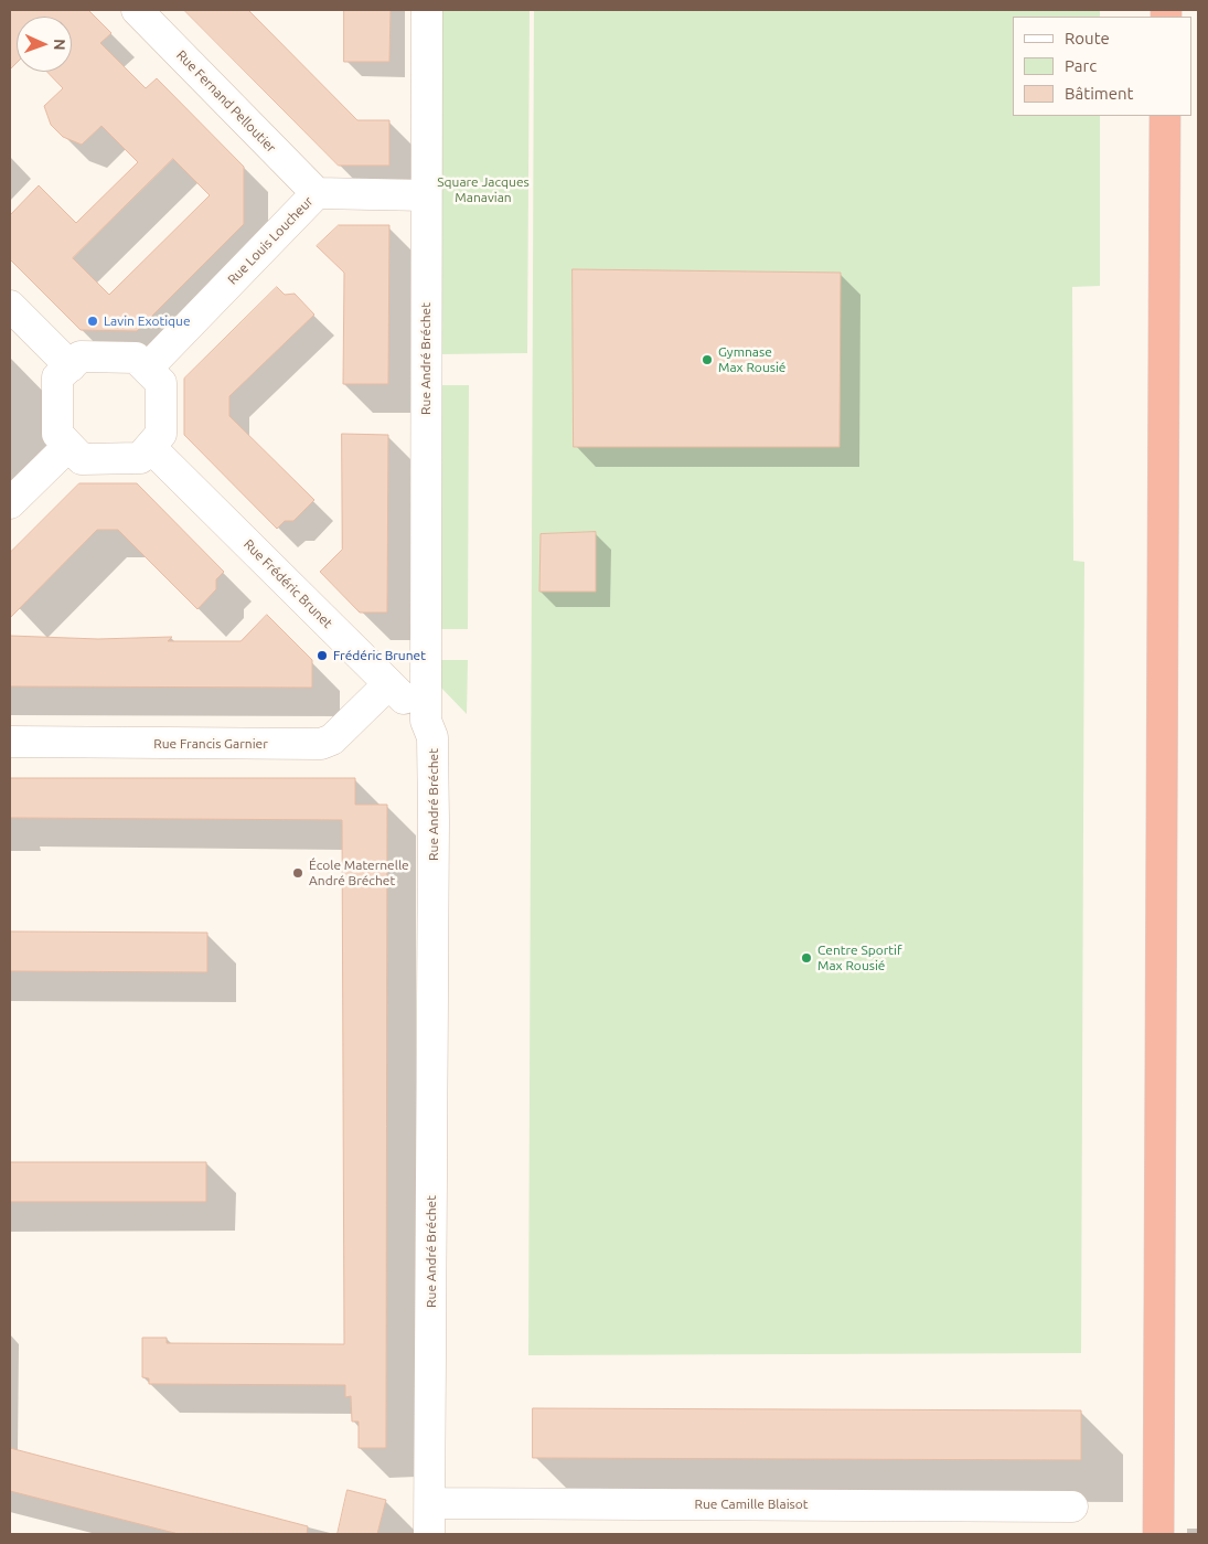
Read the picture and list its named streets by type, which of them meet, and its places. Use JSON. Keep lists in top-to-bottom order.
{
  "streets": {
    "street": [
      "Rue Fernand Pelloutier",
      "Rue Louis Loucheur",
      "Rue André Bréchet",
      "Rue Frédéric Brunet",
      "Rue Francis Garnier",
      "Rue Camille Blaisot"
    ]
  },
  "crossings": [
    ["Rue Fernand Pelloutier", "Rue Louis Loucheur"],
    ["Rue Louis Loucheur", "Rue André Bréchet"],
    ["Rue Louis Loucheur", "Rue Frédéric Brunet"],
    ["Rue André Bréchet", "Rue Frédéric Brunet"],
    ["Rue André Bréchet", "Rue Camille Blaisot"],
    ["Rue Frédéric Brunet", "Rue Francis Garnier"]
  ],
  "parks": ["Square Jacques Manavian"],
  "places": [
    "Lavin Exotique",
    "Gymnase Max Rousié",
    "Frédéric Brunet",
    "École Maternelle André Bréchet",
    "Centre Sportif Max Rousié"
  ],
  "legend": ["Route", "Parc", "Bâtiment"],
  "north": "right"
}
